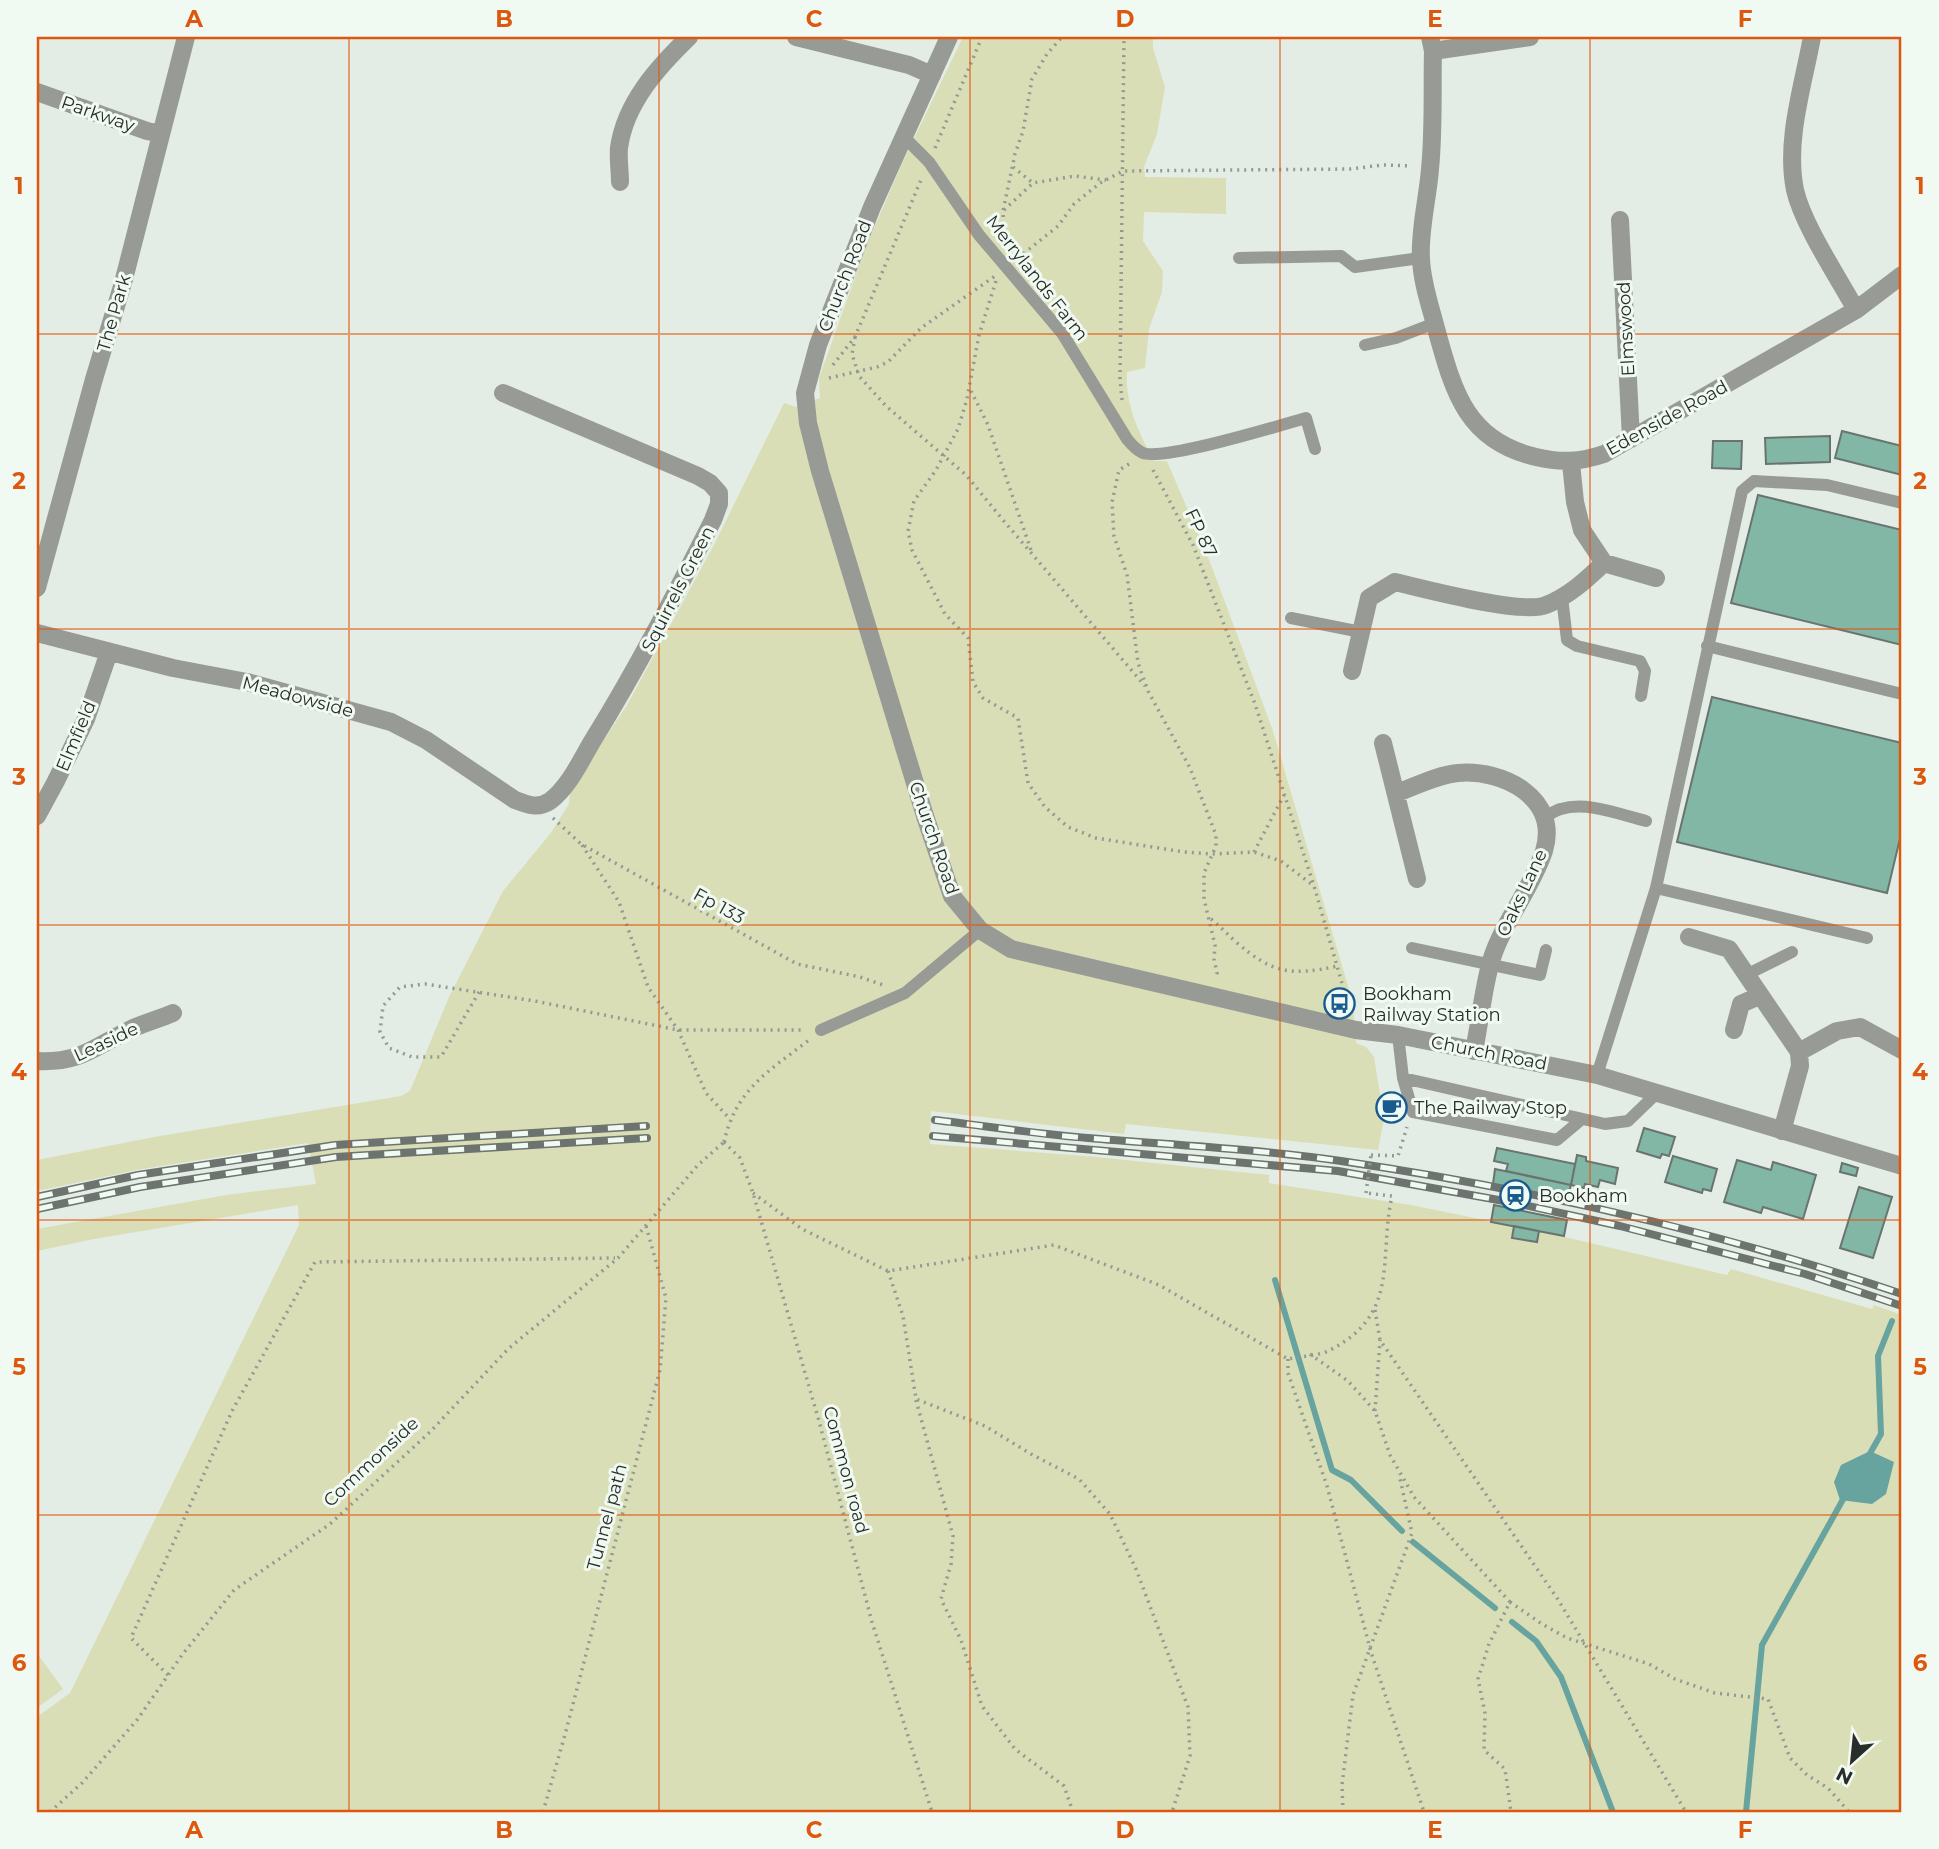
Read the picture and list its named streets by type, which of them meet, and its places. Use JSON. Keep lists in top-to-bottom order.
{
  "streets": {
    "street": [
      "Parkway",
      "Church Road",
      "The Park",
      "Elmswood",
      "Edenside Road",
      "Squirrels Green",
      "Meadowside",
      "Elmfield",
      "Oaks Lane",
      "Leaside"
    ],
    "lane": ["Merrylands Farm"],
    "path": [
      "FP 87",
      "Fp 133",
      "Commonside",
      "Common road",
      "Tunnel path"
    ]
  },
  "crossings": [
    ["Parkway", "The Park"],
    ["Church Road", "Merrylands Farm"],
    ["Church Road", "FP 87"],
    ["Church Road", "Oaks Lane"],
    ["Merrylands Farm", "FP 87"],
    ["Elmswood", "Edenside Road"],
    ["Squirrels Green", "Meadowside"],
    ["Squirrels Green", "Fp 133"],
    ["Meadowside", "Elmfield"],
    ["Meadowside", "Fp 133"],
    ["Commonside", "Common road"],
    ["Commonside", "Tunnel path"]
  ],
  "places": {
    "bus stop": ["Bookham Railway Station"],
    "cafe": ["The Railway Stop"],
    "station": ["Bookham"]
  },
  "north": "bottom left",
  "grid": {
    "columns": [
      "A",
      "B",
      "C",
      "D",
      "E",
      "F"
    ],
    "rows": [
      "1",
      "2",
      "3",
      "4",
      "5",
      "6"
    ]
  }
}
